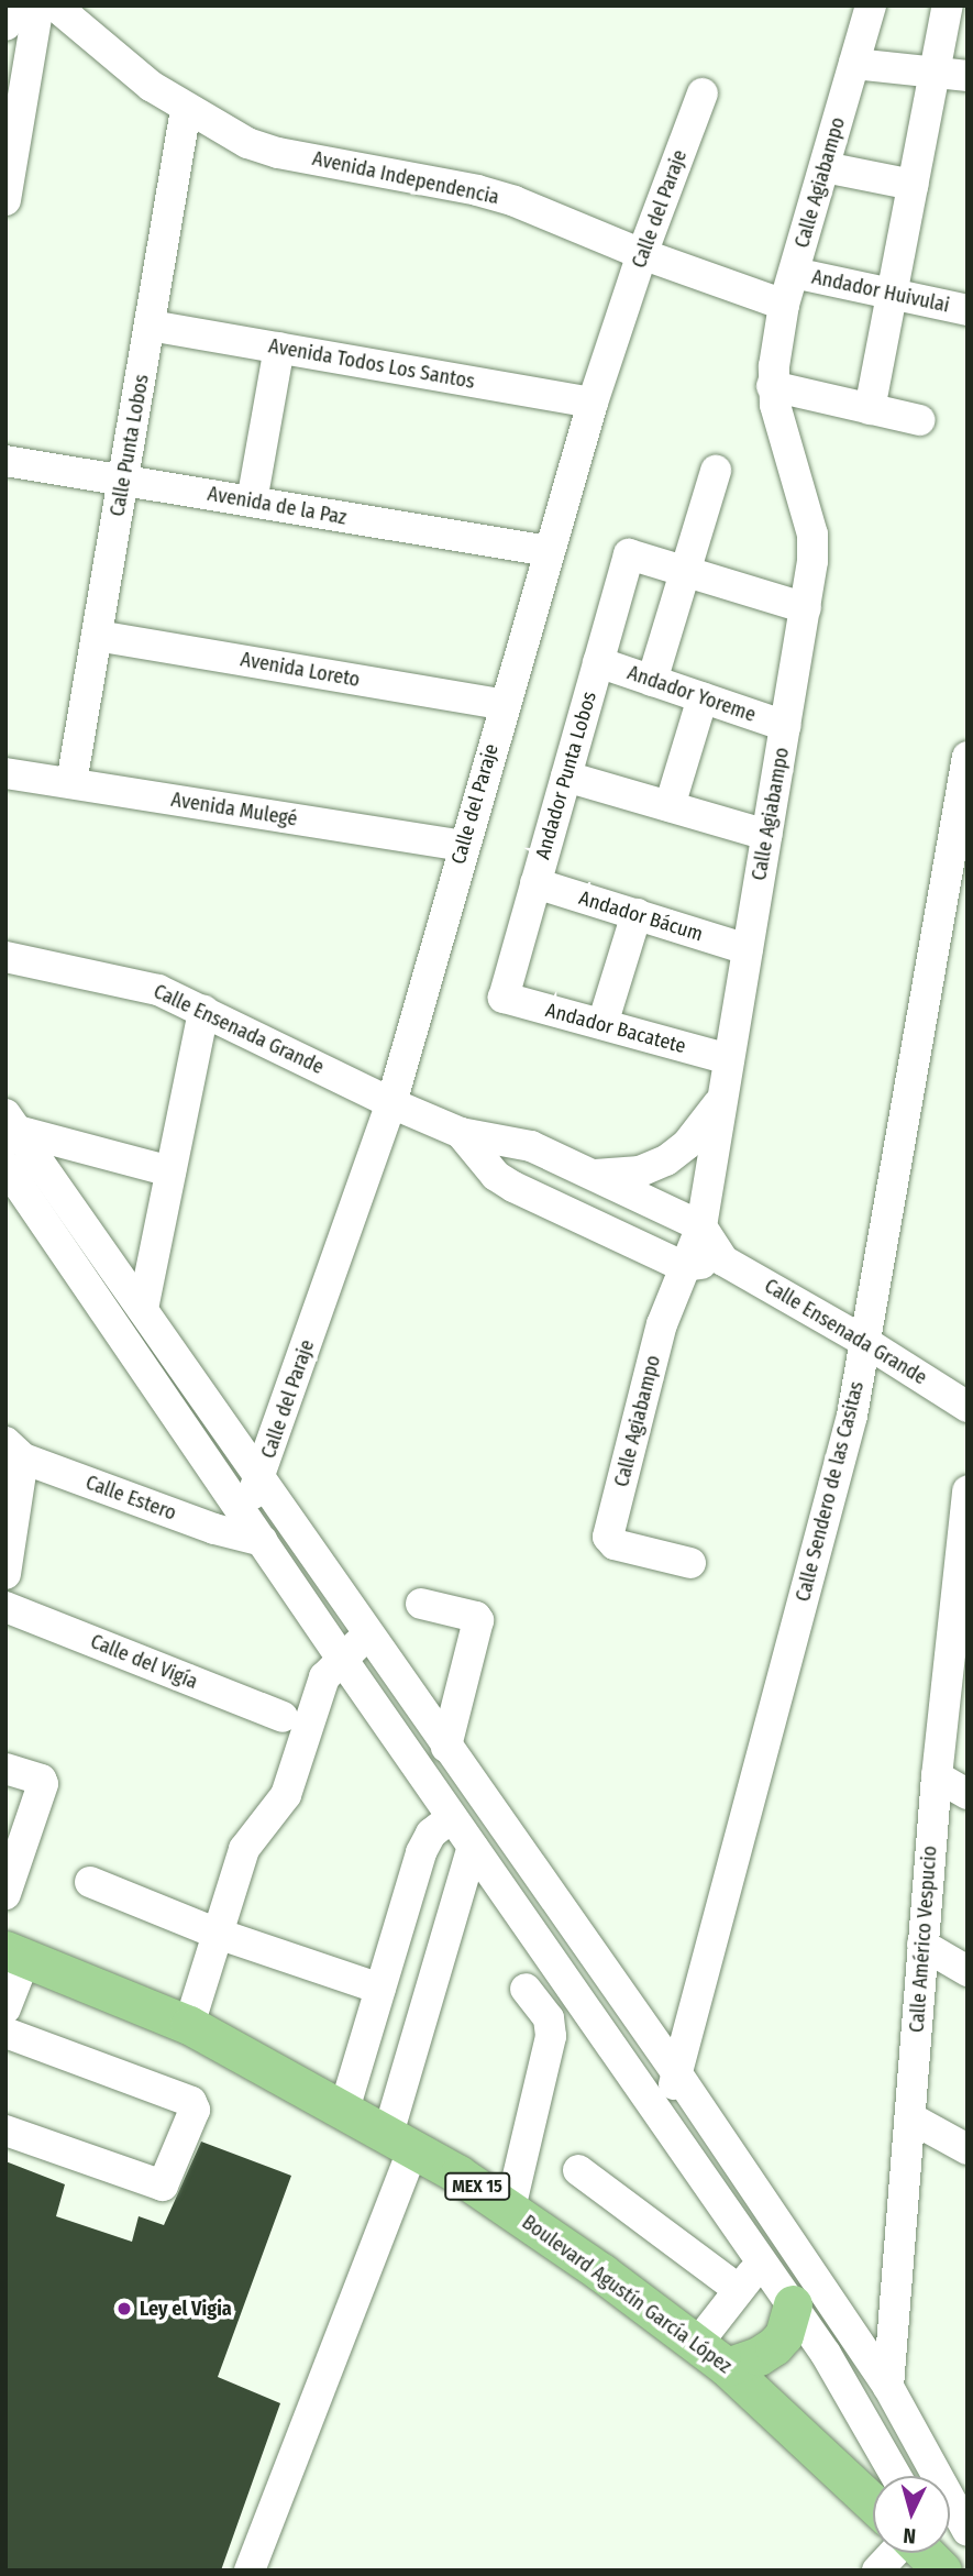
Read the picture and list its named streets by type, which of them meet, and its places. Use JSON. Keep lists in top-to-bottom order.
{
  "streets": {
    "main road": ["MEX 15", "Boulevard Agustín García López"],
    "street": [
      "Avenida Independencia",
      "Calle Agiabampo",
      "Calle del Paraje",
      "Andador Huivulai",
      "Avenida Todos Los Santos",
      "Calle Punta Lobos",
      "Avenida de la Paz",
      "Avenida Loreto",
      "Andador Yoreme",
      "Andador Punta Lobos",
      "Avenida Mulegé",
      "Andador Bácum",
      "Andador Bacatete",
      "Calle Ensenada Grande",
      "Calle Sendero de las Casitas",
      "Calle Estero",
      "Calle del Vigía",
      "Calle Américo Vespucio"
    ]
  },
  "crossings": [
    ["Avenida Independencia", "Calle Agiabampo"],
    ["Avenida Independencia", "Calle del Paraje"],
    ["Avenida Independencia", "Calle Punta Lobos"],
    ["Calle Agiabampo", "Andador Huivulai"],
    ["Calle Agiabampo", "Andador Yoreme"],
    ["Calle Agiabampo", "Andador Bácum"],
    ["Calle Agiabampo", "Andador Bacatete"],
    ["Calle Agiabampo", "Calle Ensenada Grande"],
    ["Calle del Paraje", "Avenida Todos Los Santos"],
    ["Calle del Paraje", "Avenida de la Paz"],
    ["Calle del Paraje", "Avenida Loreto"],
    ["Calle del Paraje", "Avenida Mulegé"],
    ["Calle del Paraje", "Calle Ensenada Grande"],
    ["Avenida Todos Los Santos", "Calle Punta Lobos"],
    ["Calle Punta Lobos", "Avenida de la Paz"],
    ["Calle Punta Lobos", "Avenida Loreto"],
    ["Calle Punta Lobos", "Avenida Mulegé"],
    ["Andador Yoreme", "Andador Punta Lobos"],
    ["Andador Punta Lobos", "Andador Bácum"],
    ["Andador Punta Lobos", "Andador Bacatete"],
    ["Calle Ensenada Grande", "Calle Sendero de las Casitas"]
  ],
  "places": ["Ley el Vigia"],
  "north": "bottom"
}
